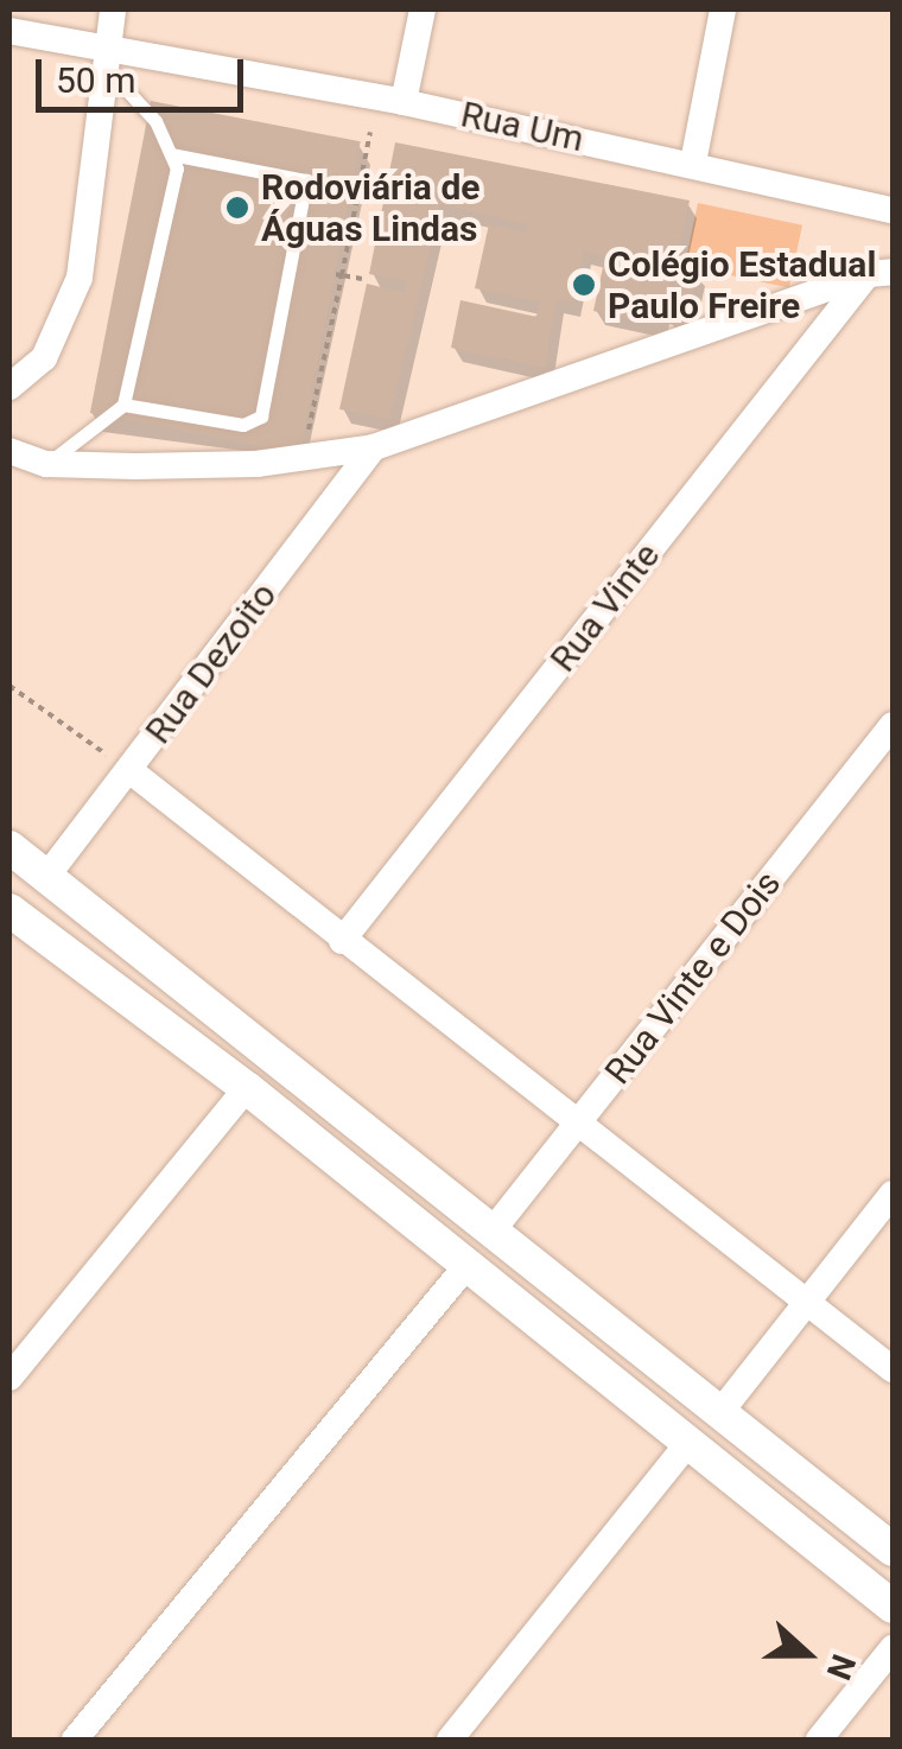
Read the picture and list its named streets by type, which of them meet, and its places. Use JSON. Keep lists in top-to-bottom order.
{
  "streets": {
    "street": [
      "Rua Um",
      "Rua Vinte",
      "Rua Dezoito",
      "Rua Vinte e Dois"
    ]
  },
  "places": ["Rodoviária de Águas Lindas", "Colégio Estadual Paulo Freire"],
  "scale_bar": "50 m",
  "north": "right"
}
